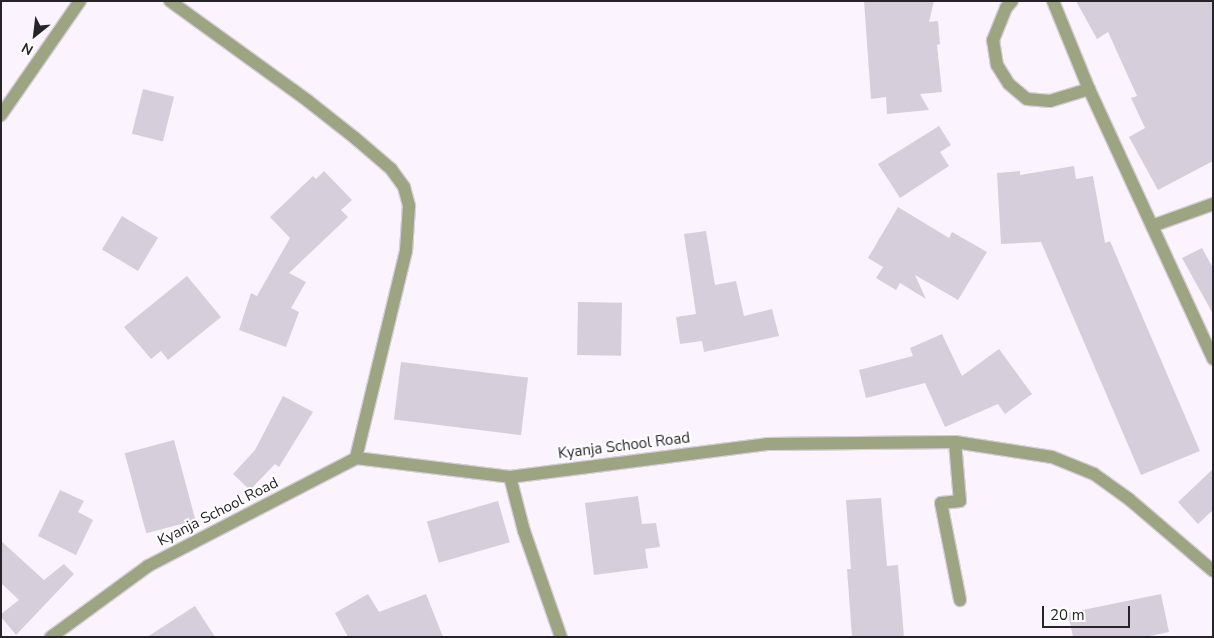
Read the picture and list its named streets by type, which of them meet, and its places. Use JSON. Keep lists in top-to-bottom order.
{
  "streets": {
    "street": ["Kyanja School Road"]
  },
  "scale_bar": "20 m",
  "north": "bottom left"
}
